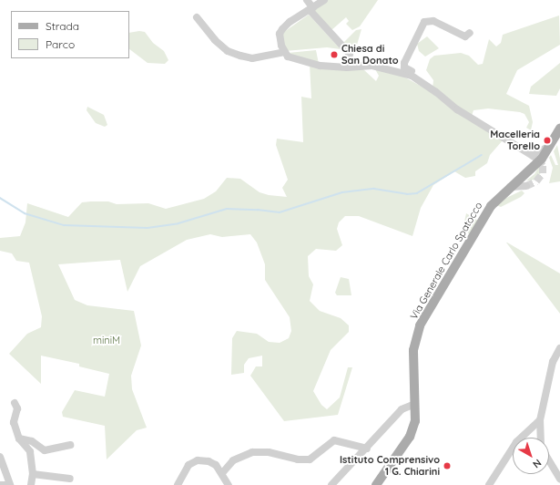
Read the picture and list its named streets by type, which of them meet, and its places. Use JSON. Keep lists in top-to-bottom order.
{
  "streets": {
    "main road": ["Via Generale Carlo Spatocco"]
  },
  "parks": ["miniM"],
  "places": ["Chiesa di San Donato", "Macelleria Torello", "Istituto Comprensivo 1 G. Chiarini"],
  "legend": ["Strada", "Parco"],
  "north": "bottom right"
}
